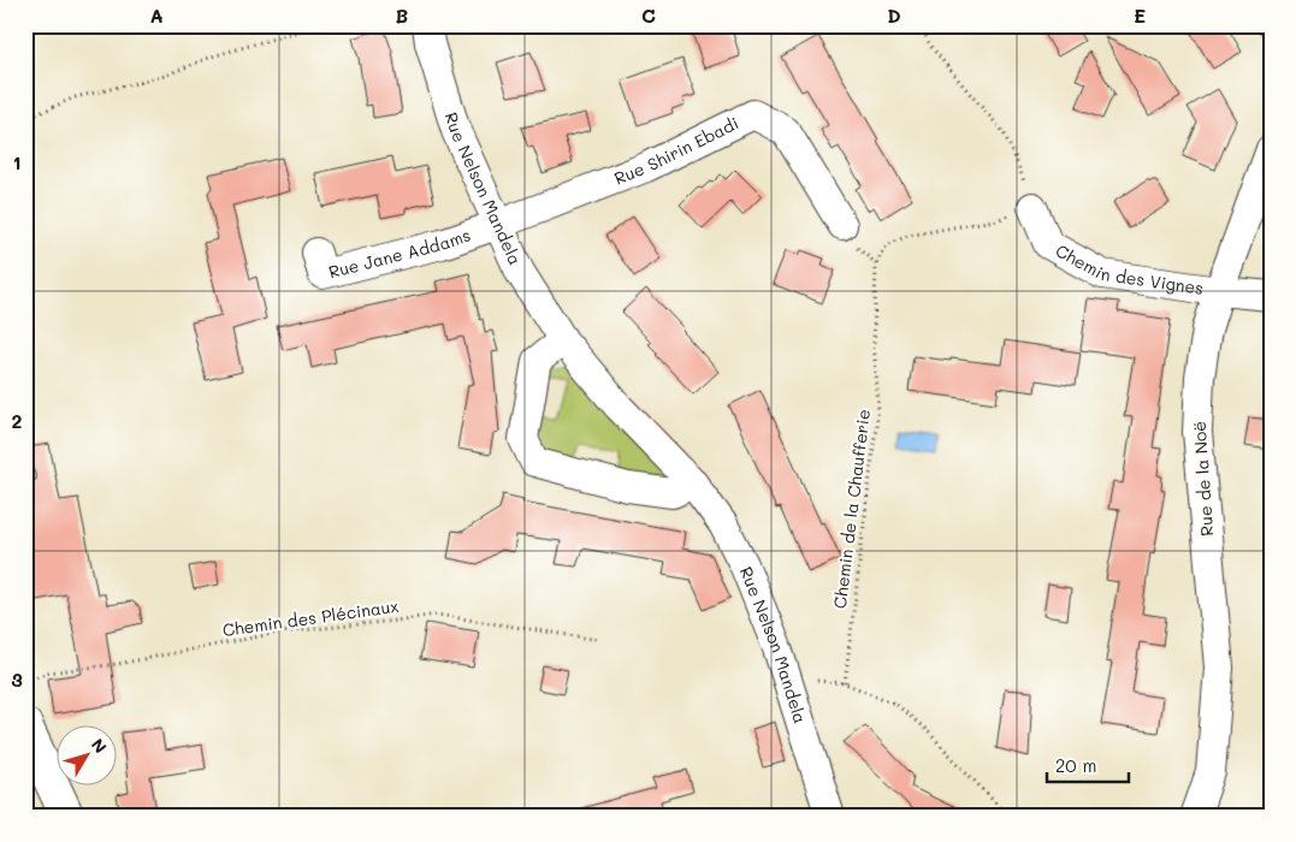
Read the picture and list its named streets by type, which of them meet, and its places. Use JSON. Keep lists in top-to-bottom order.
{
  "streets": {
    "street": [
      "Rue Shirin Ebadi",
      "Rue Nelson Mandela",
      "Rue Jane Addams",
      "Chemin des Vignes",
      "Rue de la Noë"
    ],
    "path": ["Chemin de la Chaufferie", "Chemin des Plécinaux"]
  },
  "crossings": [
    ["Rue Shirin Ebadi", "Rue Nelson Mandela"],
    ["Rue Shirin Ebadi", "Rue Jane Addams"],
    ["Rue Nelson Mandela", "Rue Jane Addams"],
    ["Chemin des Vignes", "Rue de la Noë"]
  ],
  "scale_bar": "20 m",
  "north": "top right",
  "grid": {
    "columns": [
      "A",
      "B",
      "C",
      "D",
      "E"
    ],
    "rows": ["1", "2", "3"]
  }
}
